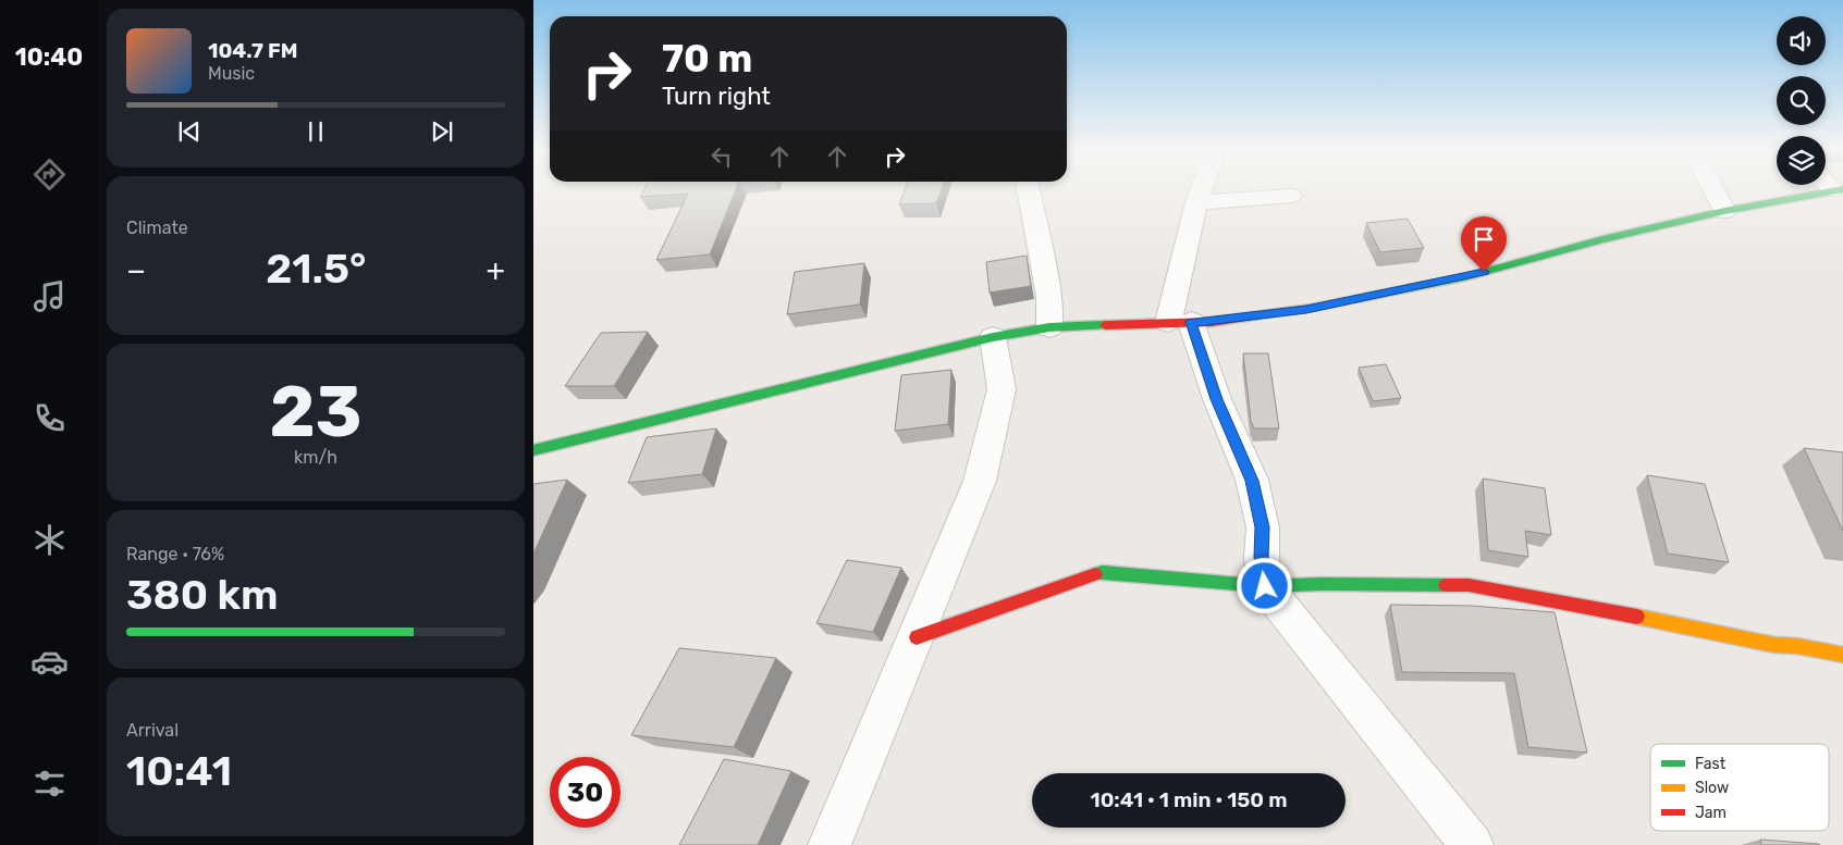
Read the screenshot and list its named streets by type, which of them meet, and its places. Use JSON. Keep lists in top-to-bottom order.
{
  "legend": ["Fast", "Slow", "Jam"],
  "page": {
    "tabs": "10:40",
    "turn": ["70 m", "Turn right"],
    "song": ["104.7 FM", "Music"],
    "tile": [
      "Climate",
      ["23", "km/h"],
      ["Range · 76%", "380 km"],
      ["Arrival", "10:41"]
    ],
    "heat": ["−", "21.5°", "+"],
    "limit": "30",
    "trip": "10:41 · 1 min · 150 m"
  }
}
